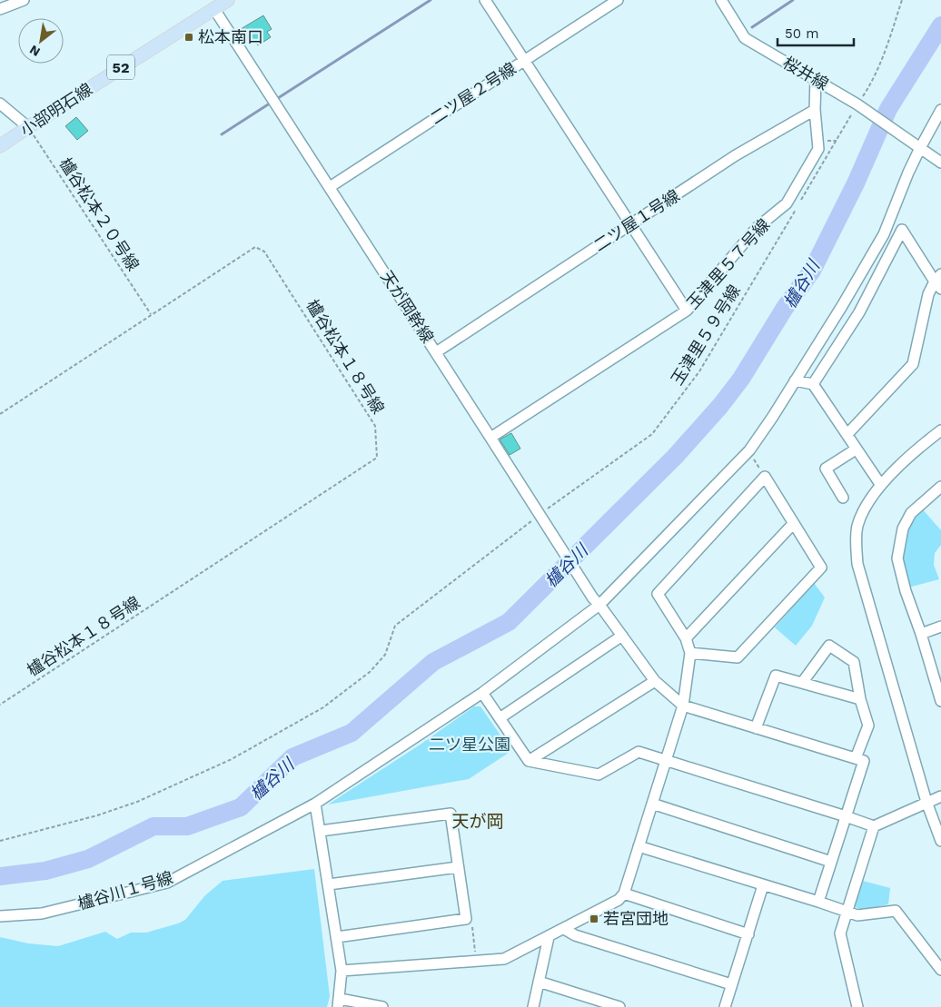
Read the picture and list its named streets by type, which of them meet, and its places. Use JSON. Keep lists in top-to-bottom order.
{
  "streets": {
    "main road": ["52", "小部明石線"],
    "street": [
      "桜井線",
      "二ツ屋２号線",
      "二ツ屋１号線",
      "玉津里５７号線",
      "天が岡幹線",
      "櫨谷川１号線"
    ],
    "path": ["櫨谷松本２０号線", "玉津里５９号線", "櫨谷松本１８号線"]
  },
  "crossings": [
    ["桜井線", "櫨谷川１号線"],
    ["二ツ屋２号線", "天が岡幹線"],
    ["小部明石線", "櫨谷松本２０号線"],
    ["小部明石線", "天が岡幹線"],
    ["櫨谷松本２０号線", "櫨谷松本１８号線"],
    ["二ツ屋１号線", "玉津里５７号線"],
    ["二ツ屋１号線", "天が岡幹線"],
    ["玉津里５７号線", "天が岡幹線"],
    ["天が岡幹線", "玉津里５９号線"],
    ["天が岡幹線", "櫨谷川１号線"]
  ],
  "districts": ["天が岡"],
  "water": ["櫨谷川"],
  "parks": ["二ツ星公園"],
  "places": {
    "transit": ["松本南口", "若宮団地"]
  },
  "scale_bar": "50 m",
  "north": "bottom left"
}
